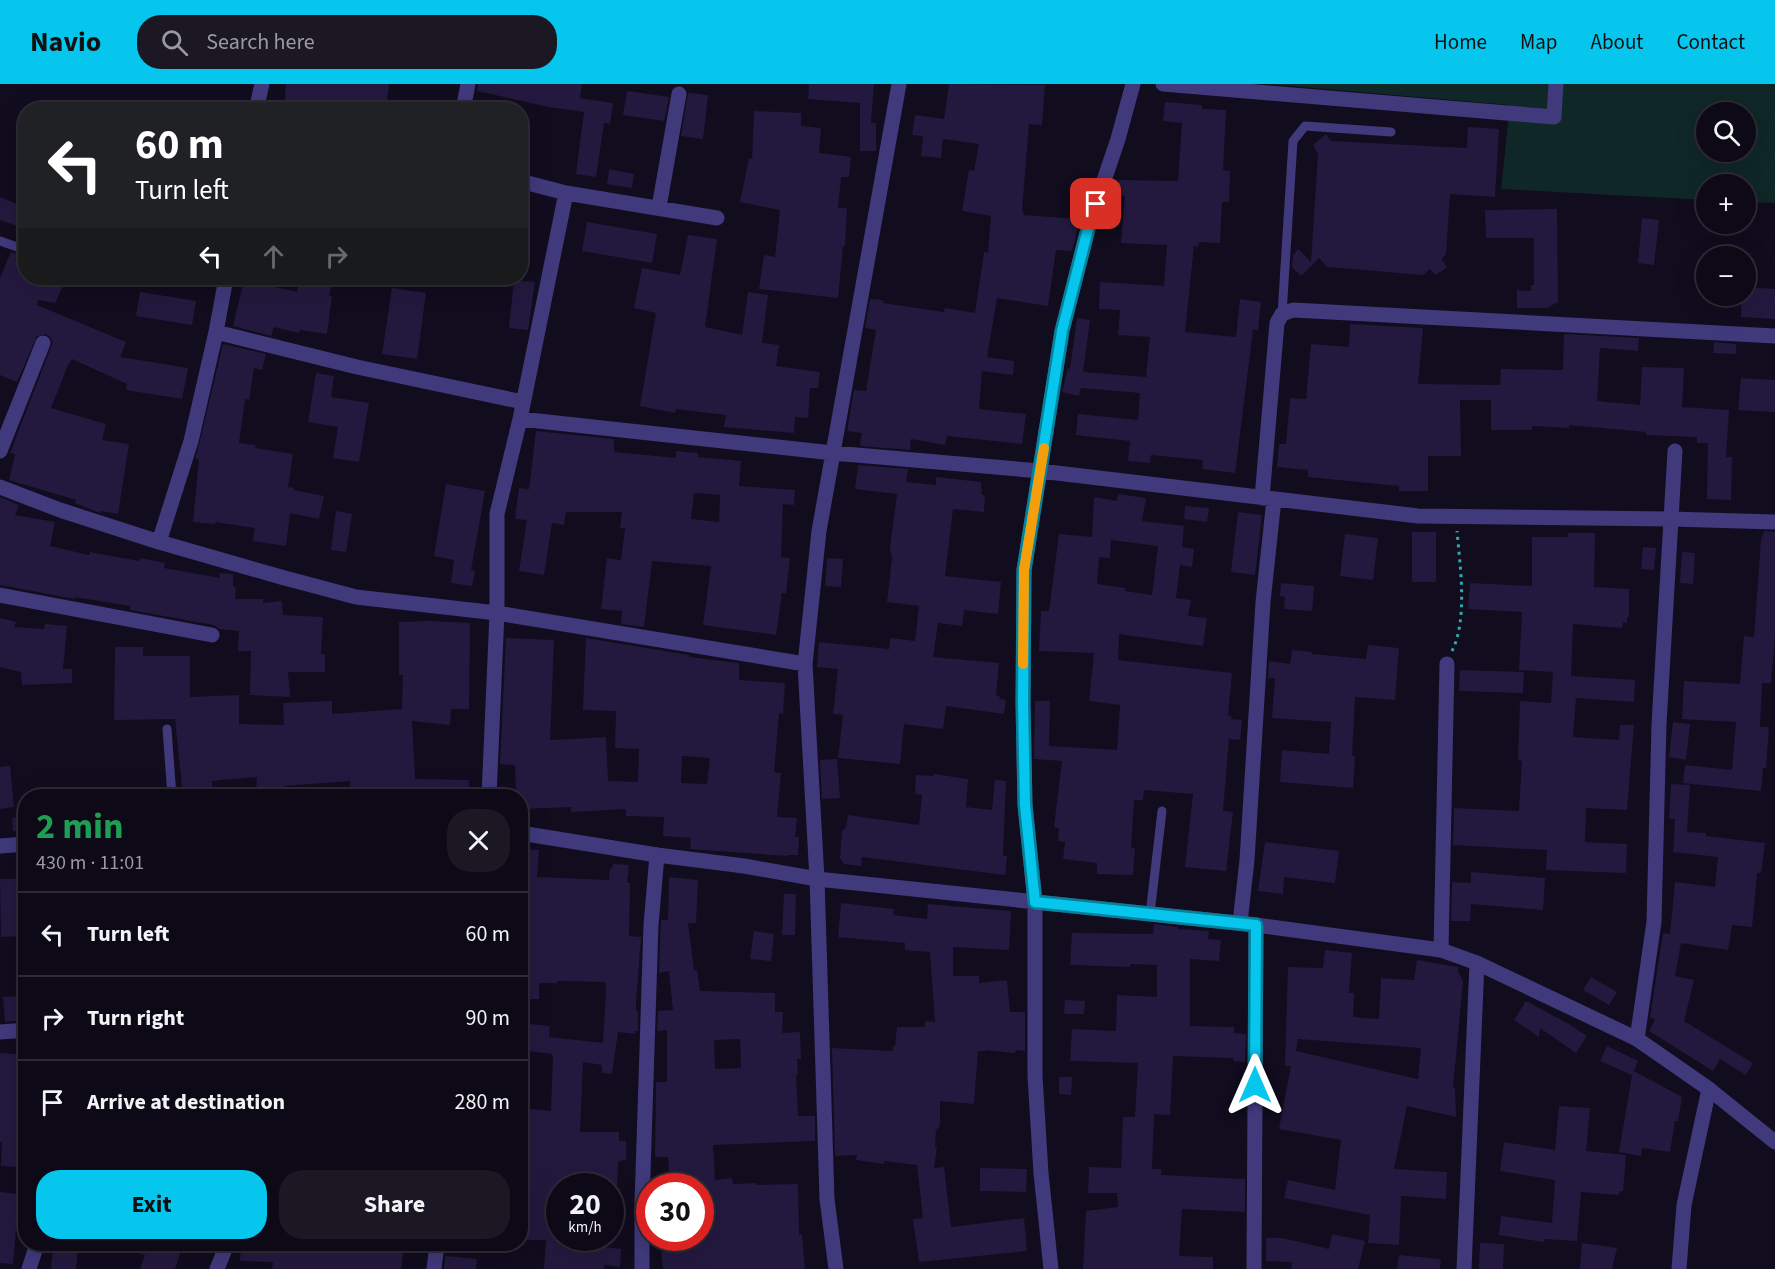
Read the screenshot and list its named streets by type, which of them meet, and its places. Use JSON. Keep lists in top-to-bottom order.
{
  "page": {
    "header": "Navio",
    "search": "Search here",
    "nav": [
      "Home",
      "Map",
      "About",
      "Contact"
    ],
    "map_buttons": ["+", "−"],
    "turn": ["60 m", "Turn left"],
    "heading": ["2 min", "430 m · 11:01"],
    "list": [
      {
        "name": "Turn left",
        "value": "60 m"
      },
      {
        "name": "Turn right",
        "value": "90 m"
      },
      {
        "name": "Arrive at destination",
        "value": "280 m"
      }
    ],
    "buttons": ["Exit", "Share"],
    "speed": "20 km/h",
    "limit": "30"
  }
}
